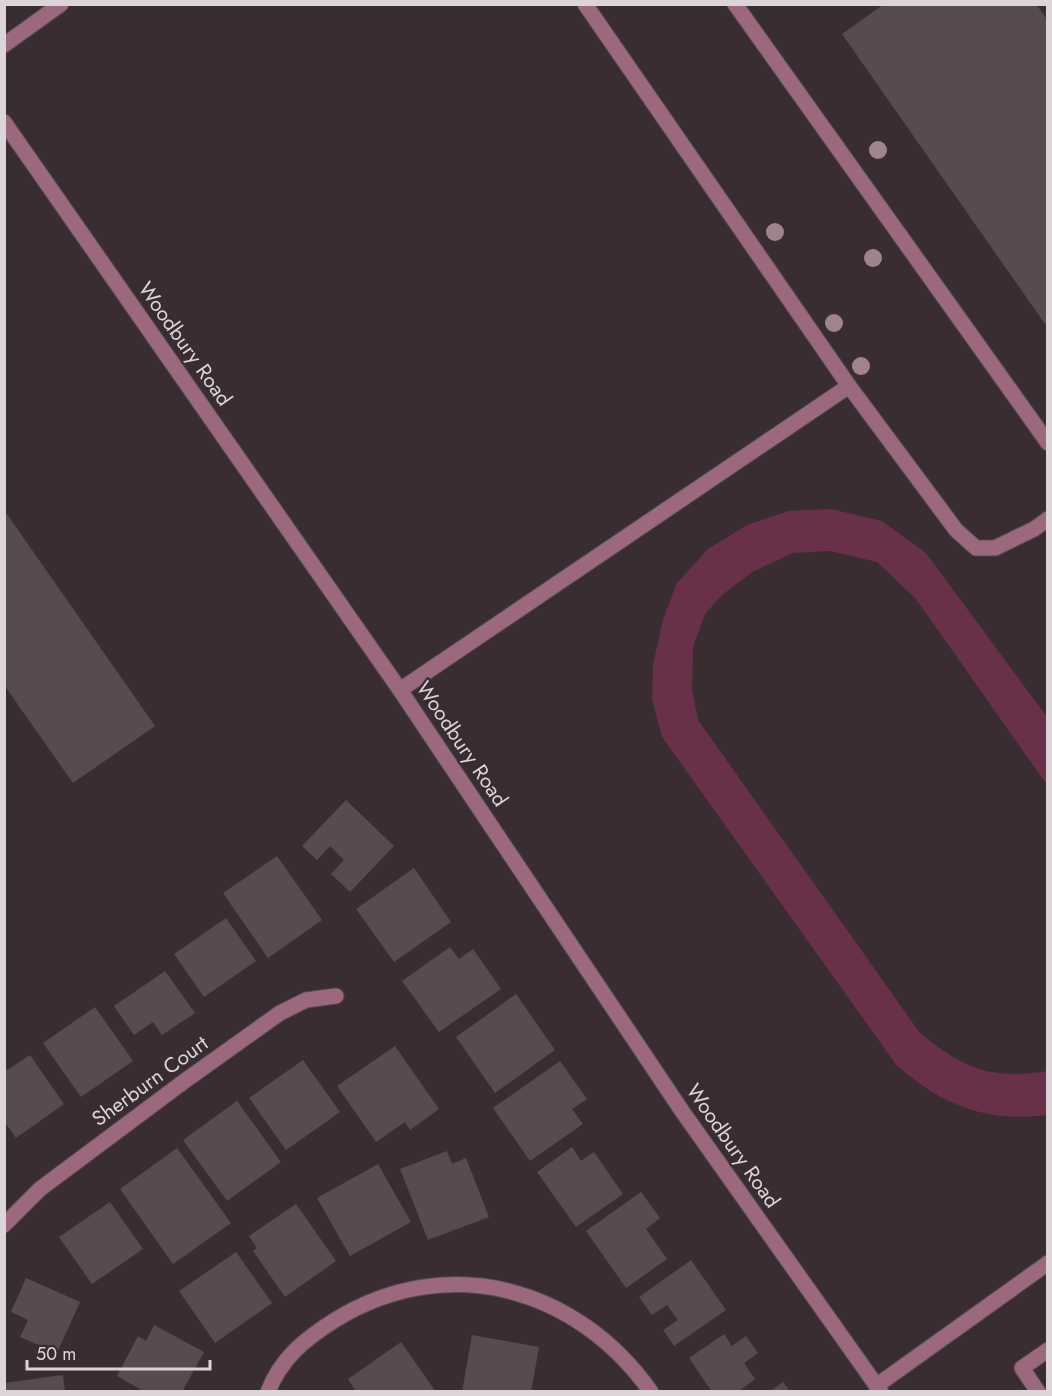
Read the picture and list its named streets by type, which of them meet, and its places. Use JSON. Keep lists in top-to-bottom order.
{
  "streets": {
    "street": ["Woodbury Road", "Sherburn Court"]
  },
  "scale_bar": "50 m"
}
